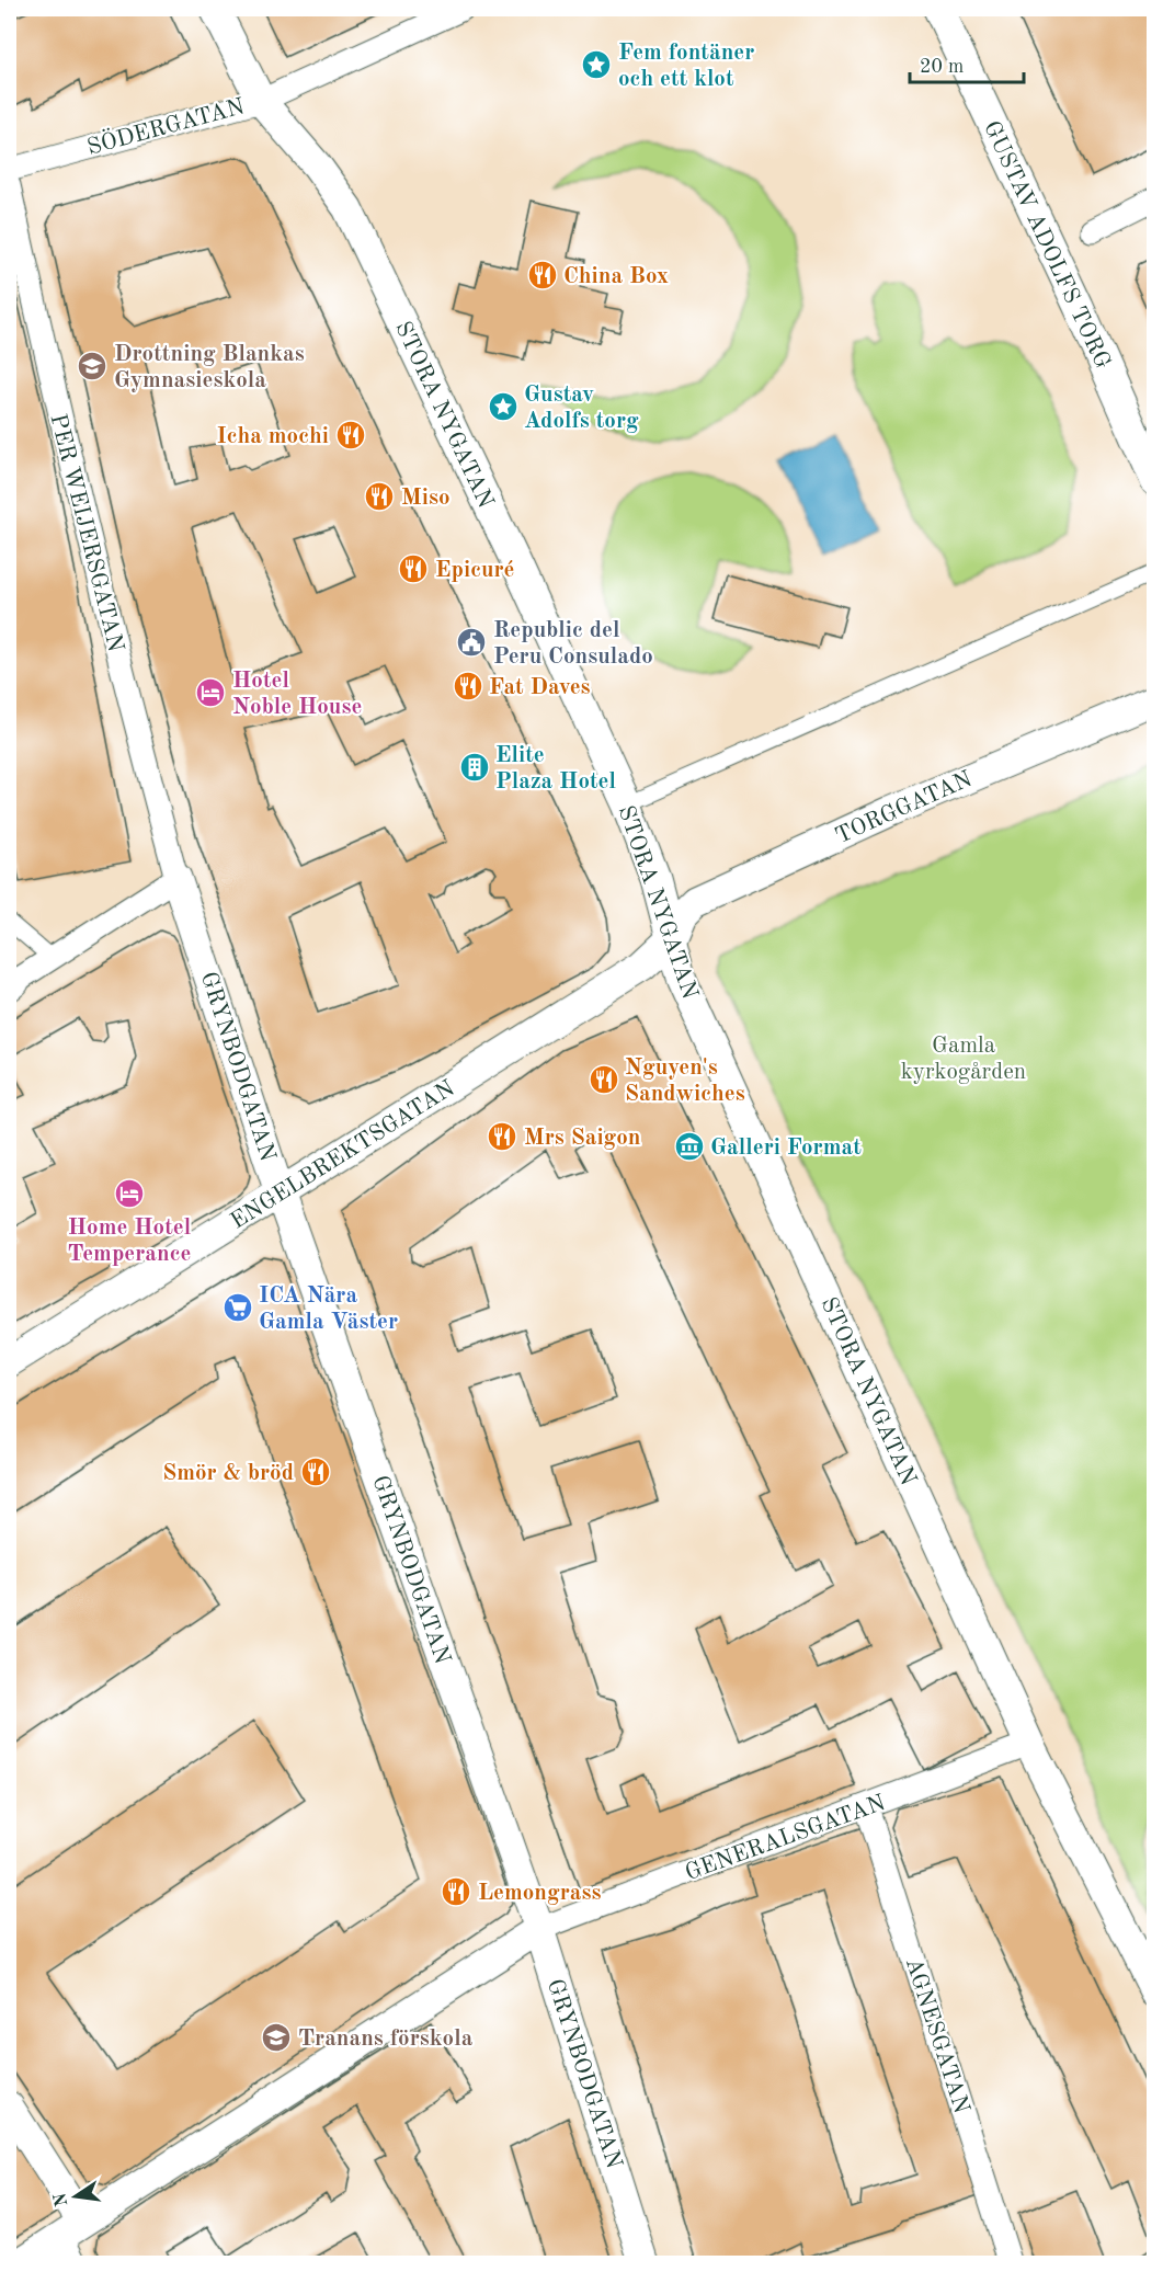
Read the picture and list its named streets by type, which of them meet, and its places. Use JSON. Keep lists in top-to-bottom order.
{
  "streets": {
    "street": [
      "SÖDERGATAN",
      "GUSTAV ADOLFS TORG",
      "STORA NYGATAN",
      "PER WEIJERSGATAN",
      "TORGGATAN",
      "GRYNBODGATAN",
      "ENGELBREKTSGATAN",
      "GENERALSGATAN",
      "AGNESGATAN"
    ]
  },
  "crossings": [
    ["SÖDERGATAN", "STORA NYGATAN"],
    ["STORA NYGATAN", "TORGGATAN"],
    ["STORA NYGATAN", "ENGELBREKTSGATAN"],
    ["STORA NYGATAN", "GENERALSGATAN"],
    ["PER WEIJERSGATAN", "GRYNBODGATAN"],
    ["TORGGATAN", "ENGELBREKTSGATAN"],
    ["GRYNBODGATAN", "ENGELBREKTSGATAN"],
    ["GRYNBODGATAN", "GENERALSGATAN"],
    ["GENERALSGATAN", "AGNESGATAN"]
  ],
  "parks": ["Gamla kyrkogården"],
  "places": {
    "place": ["Fem fontäner och ett klot", "Gustav Adolfs torg"],
    "restaurant": [
      "China Box",
      "Icha mochi",
      "Miso",
      "Epicuré",
      "Fat Daves",
      "Nguyen's Sandwiches",
      "Mrs Saigon",
      "Smör & bröd",
      "Lemongrass"
    ],
    "school or university": ["Drottning Blankas Gymnasieskola", "Tranans förskola"],
    "public building": ["Republic del Peru Consulado"],
    "hotel": ["Hotel Noble House", "Home Hotel Temperance"],
    "building": ["Elite Plaza Hotel"],
    "museum": ["Galleri Format"],
    "supermarket": ["ICA Nära Gamla Väster"]
  },
  "scale_bar": "20 m",
  "north": "left"
}
